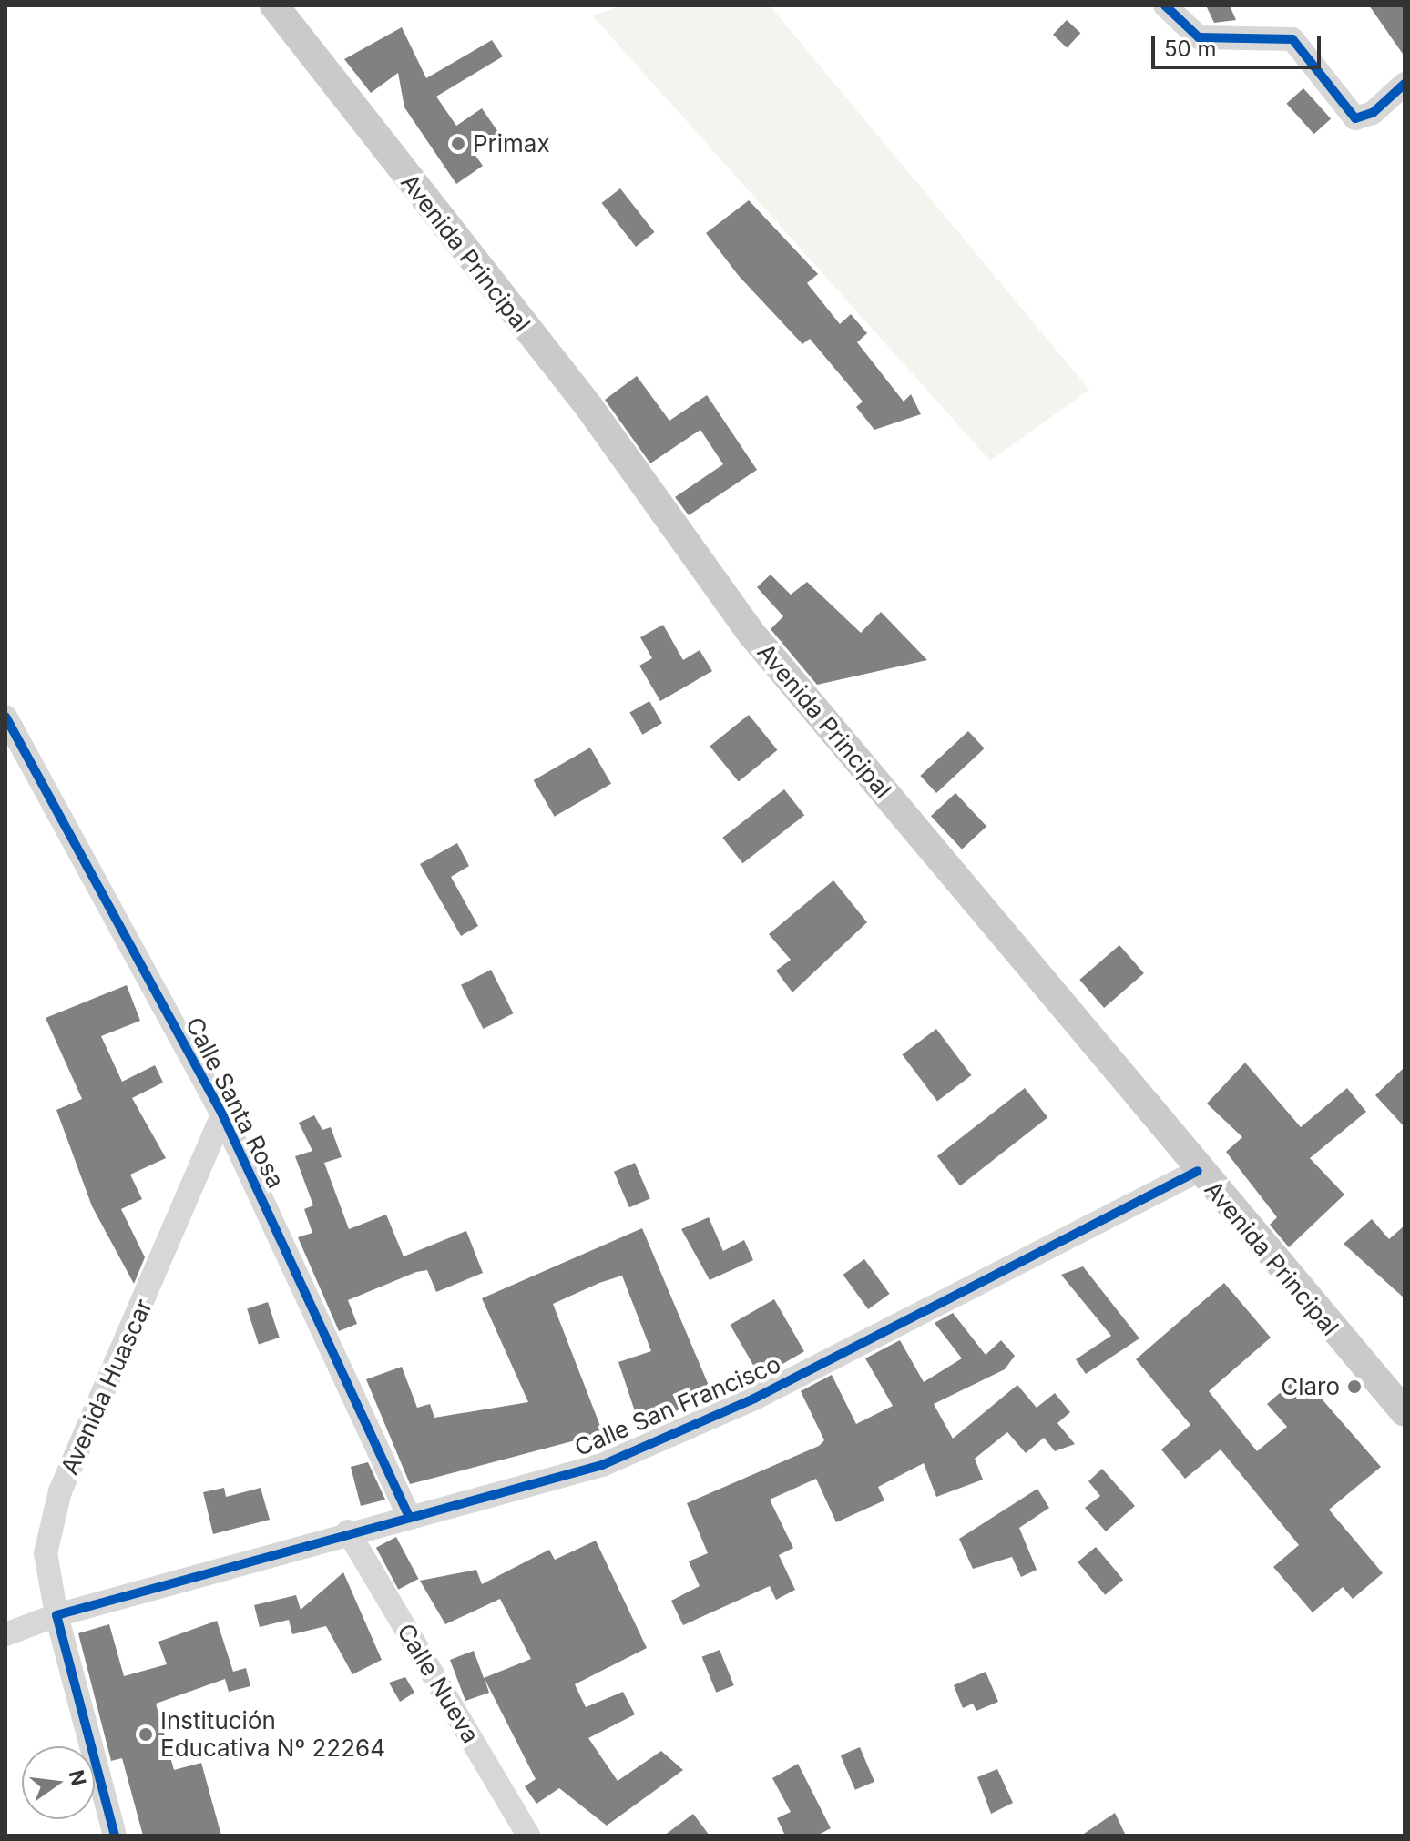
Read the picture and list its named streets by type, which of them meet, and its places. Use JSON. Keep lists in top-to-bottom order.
{
  "streets": {
    "main road": ["Avenida Principal"],
    "street": [
      "Calle Santa Rosa",
      "Avenida Huascar",
      "Calle San Francisco",
      "Calle Nueva"
    ]
  },
  "crossings": [
    ["Avenida Principal", "Calle San Francisco"],
    ["Calle Santa Rosa", "Avenida Huascar"],
    ["Calle Santa Rosa", "Calle San Francisco"],
    ["Avenida Huascar", "Calle San Francisco"],
    ["Calle San Francisco", "Calle Nueva"]
  ],
  "places": ["Primax", "Claro", "Institución Educativa Nº 22264"],
  "scale_bar": "50 m",
  "north": "right"
}
